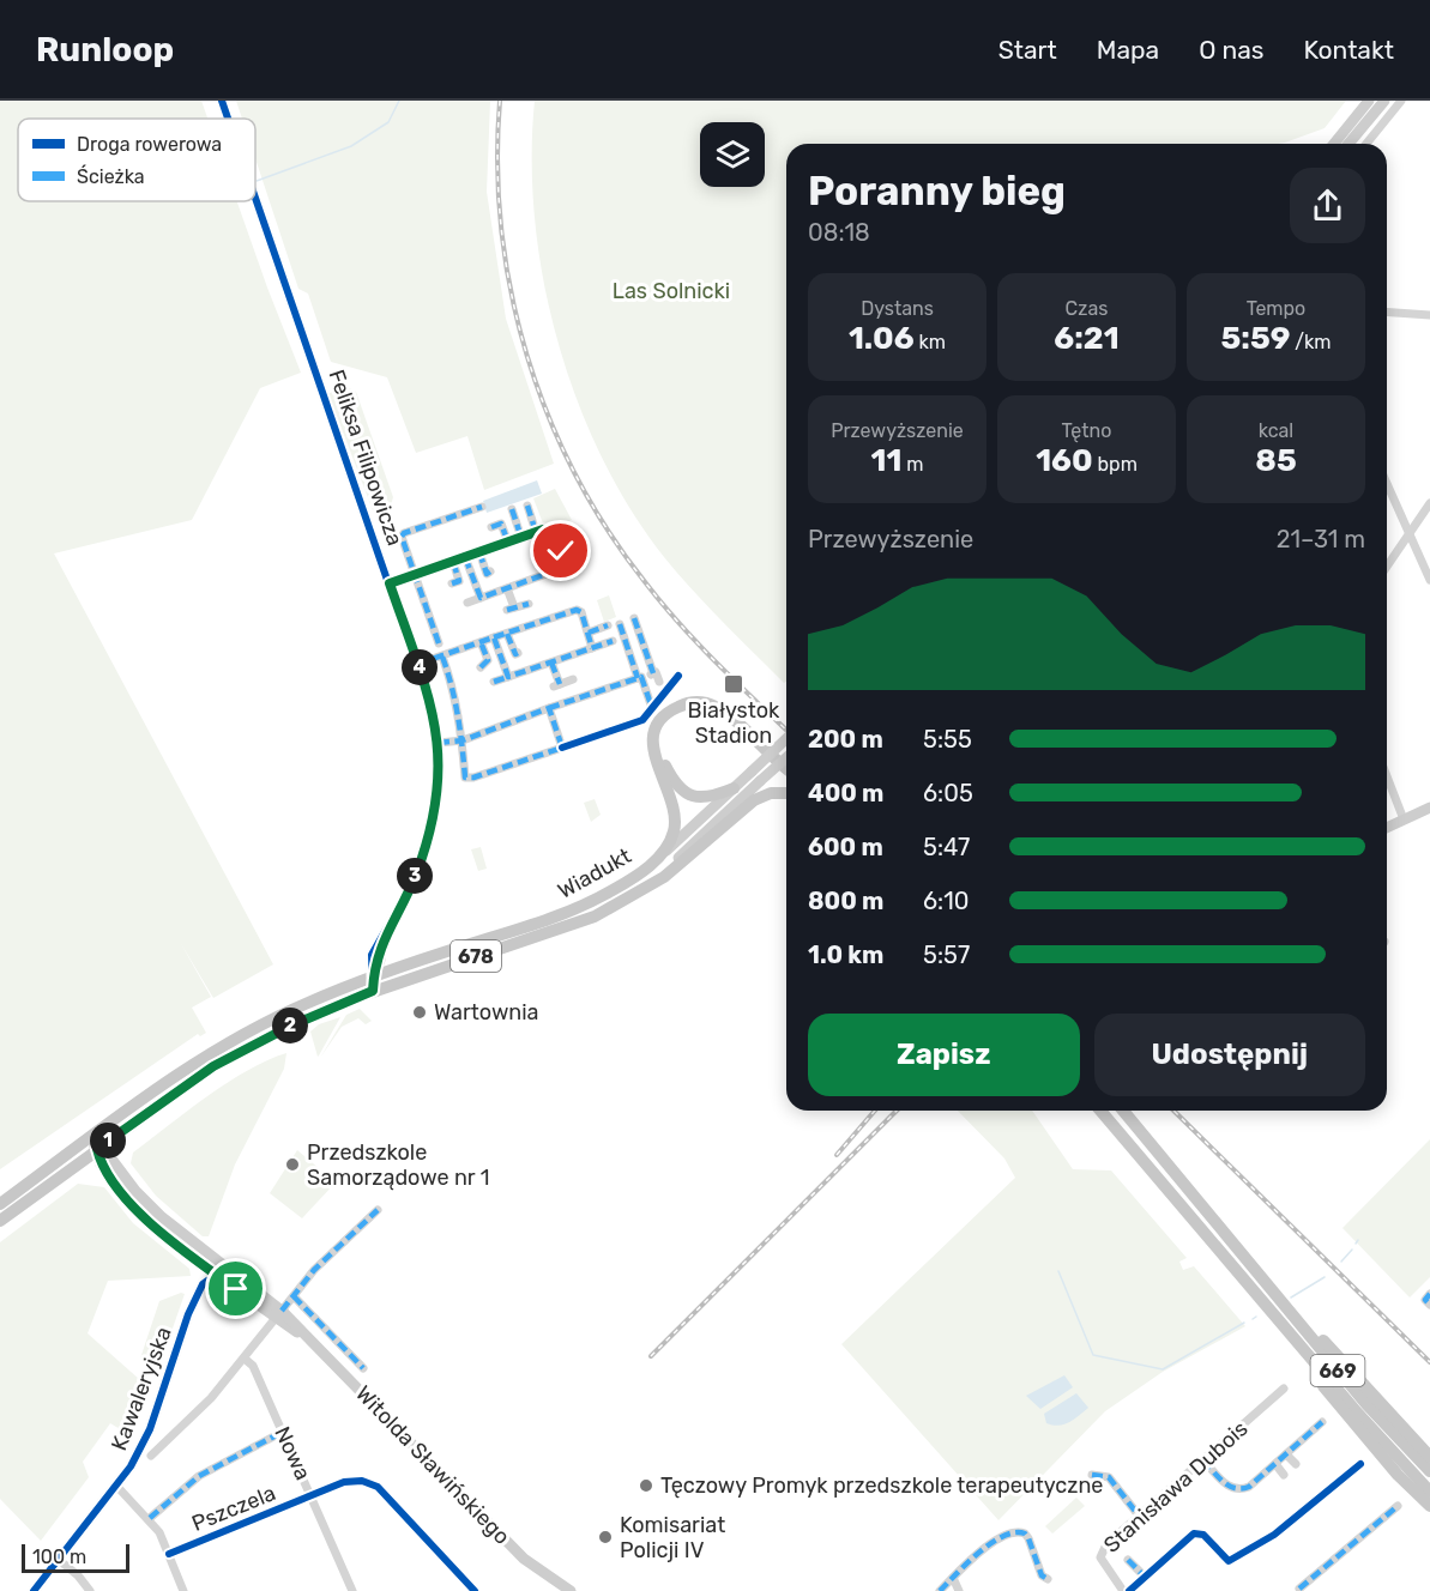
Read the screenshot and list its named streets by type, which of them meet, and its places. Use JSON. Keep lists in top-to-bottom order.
{
  "streets": {
    "main road": ["Wiadukt", "678", "669"],
    "street": [
      "Feliksa Filipowicza",
      "Kawaleryjska",
      "Nowa",
      "Witolda Sławińskiego",
      "Stanisława Dubois",
      "Pszczela"
    ]
  },
  "crossings": [
    ["Feliksa Filipowicza", "Wiadukt"],
    ["Feliksa Filipowicza", "678"],
    ["Wiadukt", "678"],
    ["678", "Witolda Sławińskiego"],
    ["Kawaleryjska", "Nowa"],
    ["Kawaleryjska", "Witolda Sławińskiego"],
    ["Nowa", "Pszczela"]
  ],
  "parks": ["Las Solnicki"],
  "places": {
    "transit": ["Białystok Stadion"],
    "other": [
      "Wartownia",
      "Przedszkole Samorządowe nr 1",
      "Tęczowy Promyk przedszkole terapeutyczne",
      "Komisariat Policji IV"
    ]
  },
  "legend": ["Droga rowerowa", "Ścieżka"],
  "scale_bar": "100 m",
  "page": {
    "header": "Runloop",
    "nav": [
      "Start",
      "Mapa",
      "O nas",
      "Kontakt"
    ],
    "heading": ["Poranny bieg", "08:18"],
    "stats": [
      ["Dystans", "1.06 km"],
      ["Czas", "6:21"],
      ["Tempo", "5:59 /km"],
      ["Przewyższenie", "11 m"],
      ["Tętno", "160 bpm"],
      ["kcal", "85"]
    ],
    "chart": ["Przewyższenie", "21–31 m"],
    "pins": [
      "4",
      "3",
      "2",
      "1"
    ],
    "list": [
      {
        "name": "200 m",
        "note": "5:55"
      },
      {
        "name": "400 m",
        "note": "6:05"
      },
      {
        "name": "600 m",
        "note": "5:47"
      },
      {
        "name": "800 m",
        "note": "6:10"
      },
      {
        "name": "1.0 km",
        "note": "5:57"
      }
    ],
    "buttons": ["Zapisz", "Udostępnij"],
    "scale": "100 m"
  }
}
